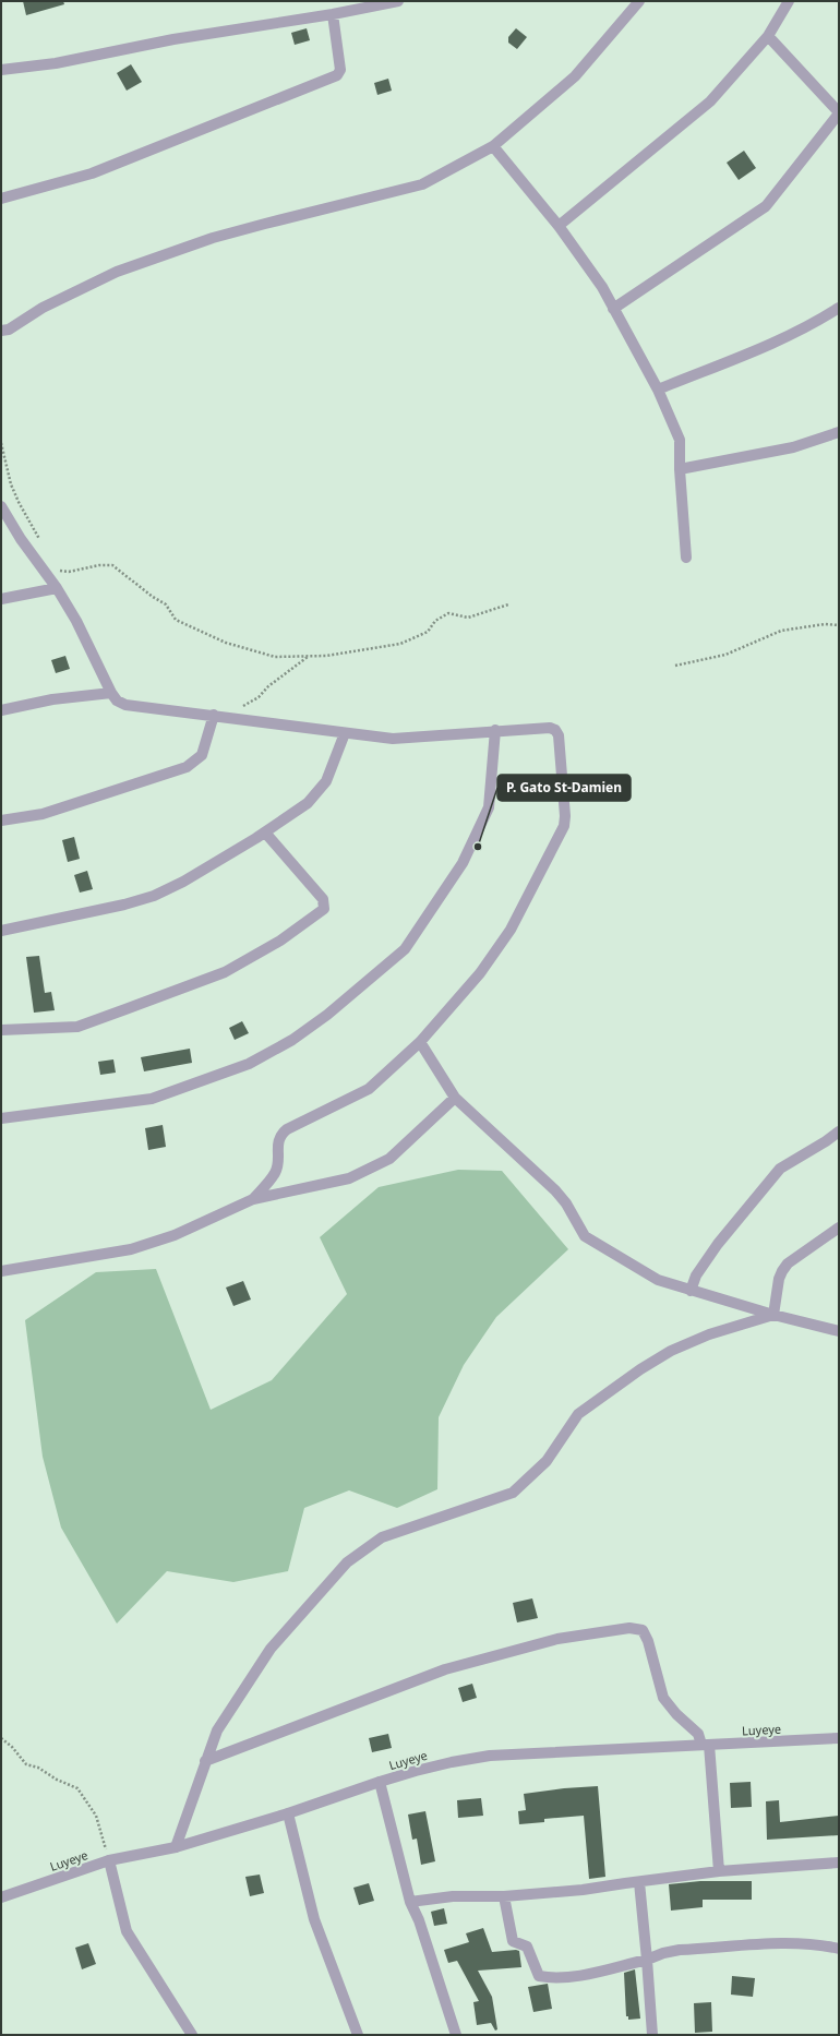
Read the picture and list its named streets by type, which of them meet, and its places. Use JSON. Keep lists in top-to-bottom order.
{
  "streets": {
    "street": ["Luyeye"]
  },
  "places": ["P. Gato St-Damien"]
}
